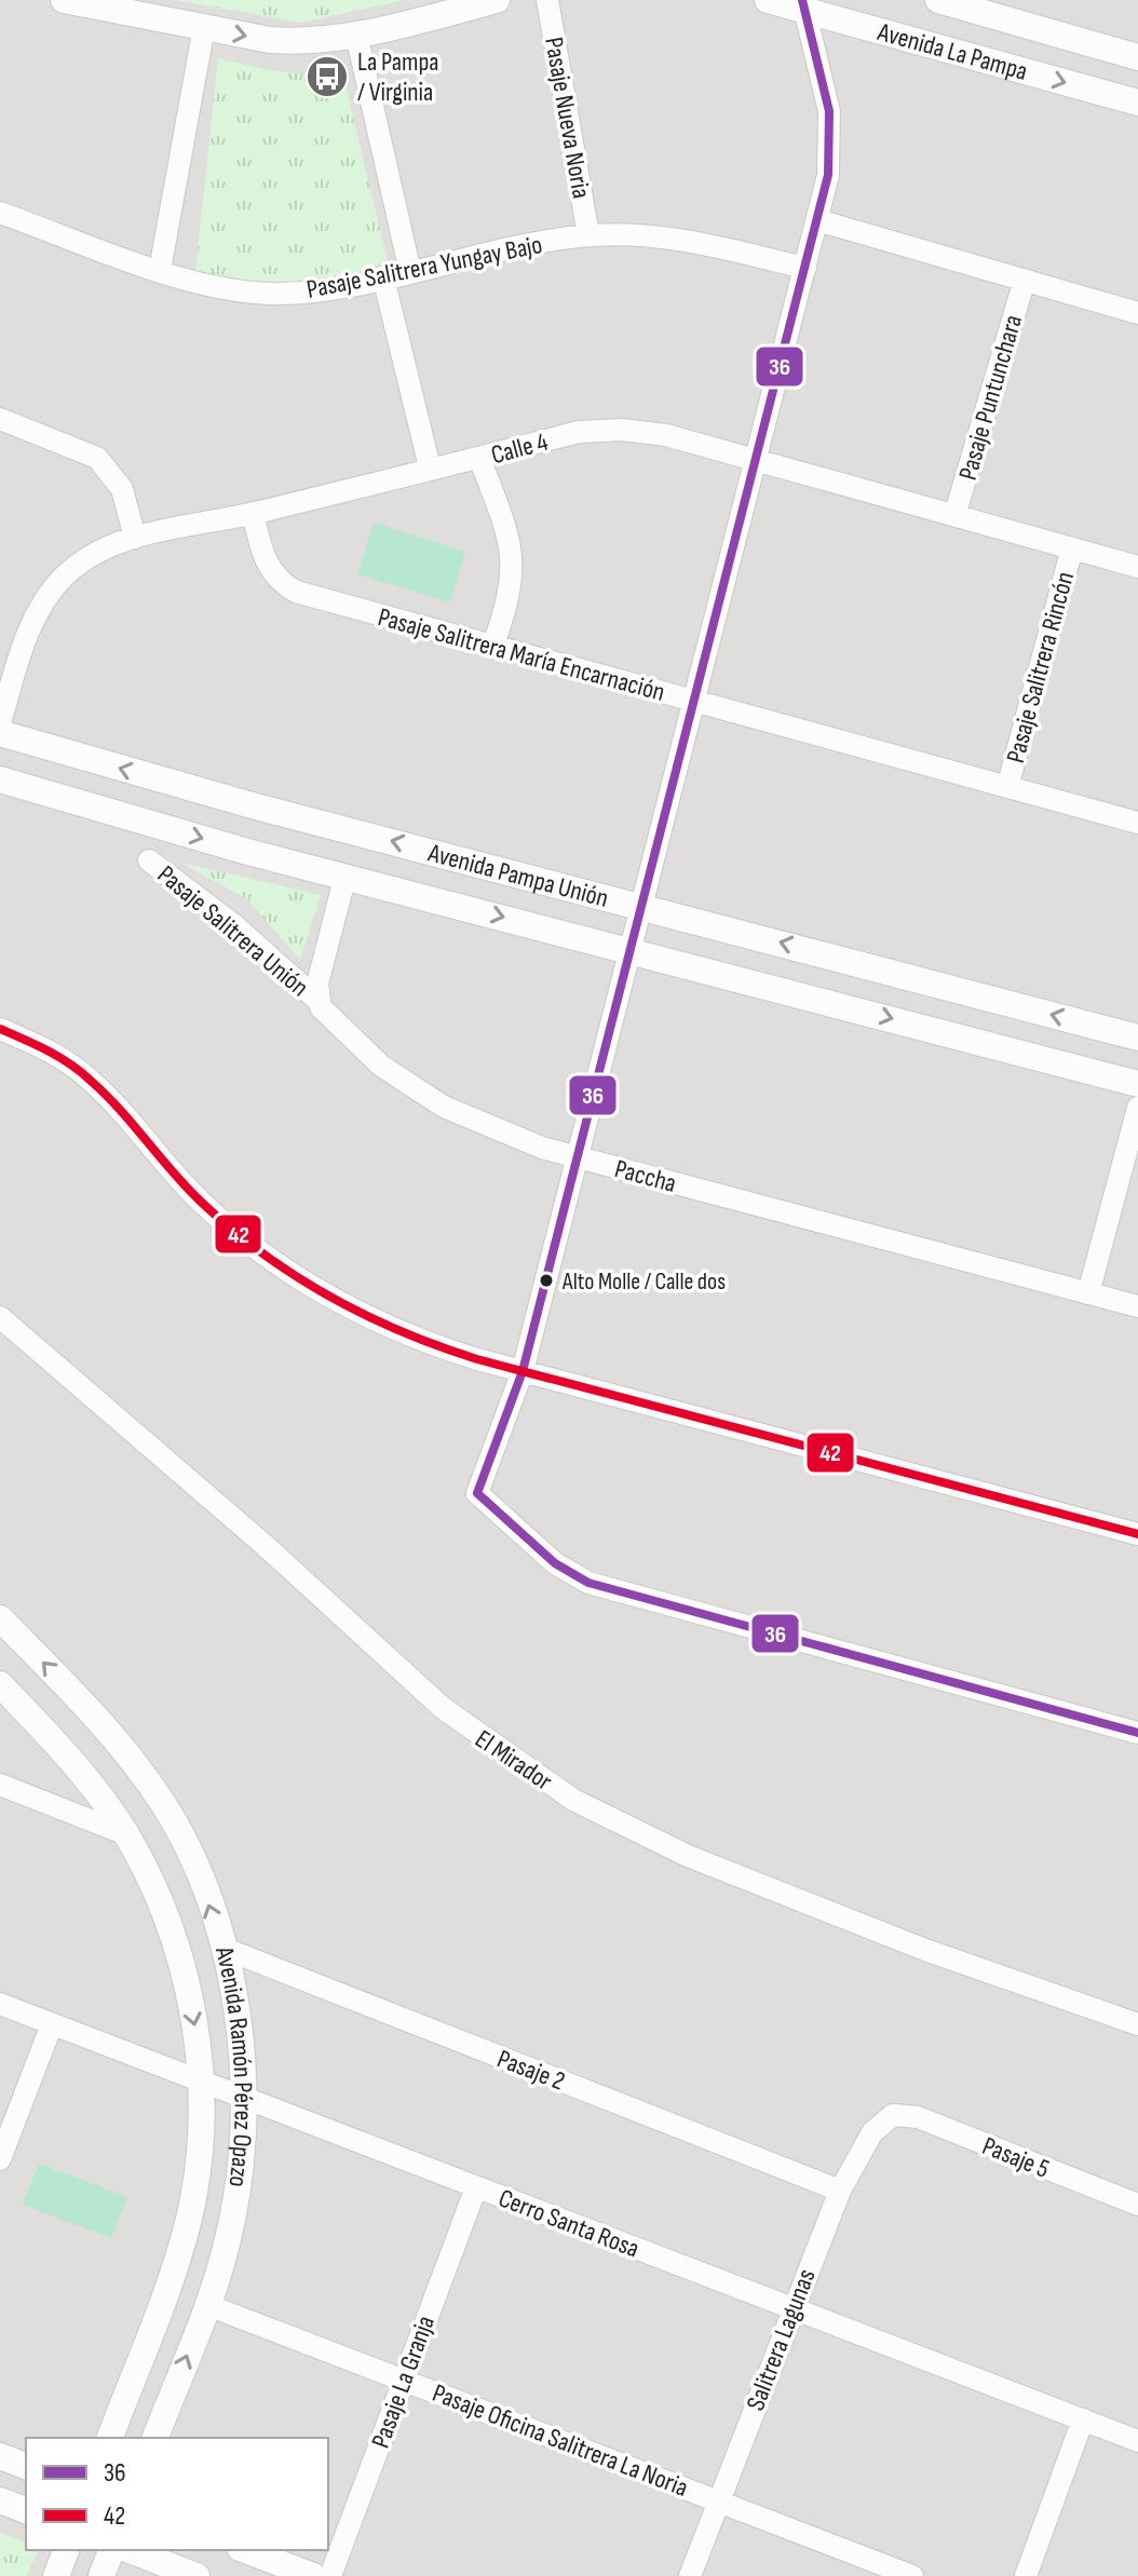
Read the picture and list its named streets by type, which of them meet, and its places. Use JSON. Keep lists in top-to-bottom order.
{
  "streets": {
    "street": [
      "Avenida La Pampa",
      "Pasaje Nueva Noria",
      "Pasaje Salitrera Yungay Bajo",
      "Pasaje Puntunchara",
      "Calle 4",
      "Pasaje Salitrera María Encarnación",
      "Pasaje Salitrera Rincón",
      "Avenida Pampa Unión",
      "Pasaje Salitrera Unión",
      "Paccha",
      "El Mirador",
      "Avenida Ramón Pérez Opazo",
      "Pasaje 2",
      "Pasaje 5",
      "Cerro Santa Rosa",
      "Salitrera Lagunas",
      "Pasaje La Granja",
      "Pasaje Oficina Salitrera La Noria"
    ]
  },
  "crossings": [
    ["Pasaje Nueva Noria", "Pasaje Salitrera Yungay Bajo"],
    ["Pasaje Puntunchara", "Calle 4"],
    ["Calle 4", "Pasaje Salitrera María Encarnación"],
    ["Calle 4", "Pasaje Salitrera Rincón"],
    ["Pasaje Salitrera María Encarnación", "Pasaje Salitrera Rincón"],
    ["Pasaje Salitrera Unión", "Paccha"],
    ["Avenida Ramón Pérez Opazo", "Pasaje 2"],
    ["Avenida Ramón Pérez Opazo", "Cerro Santa Rosa"],
    ["Avenida Ramón Pérez Opazo", "Pasaje Oficina Salitrera La Noria"],
    ["Pasaje 2", "Salitrera Lagunas"],
    ["Pasaje 5", "Salitrera Lagunas"],
    ["Cerro Santa Rosa", "Salitrera Lagunas"],
    ["Cerro Santa Rosa", "Pasaje La Granja"],
    ["Salitrera Lagunas", "Pasaje Oficina Salitrera La Noria"],
    ["Pasaje La Granja", "Pasaje Oficina Salitrera La Noria"]
  ],
  "places": {
    "bus stop": ["La Pampa / Virginia"],
    "other": ["Alto Molle / Calle dos"]
  },
  "lines": ["transit line 36", "transit line 42"],
  "legend": ["36", "42"]
}
